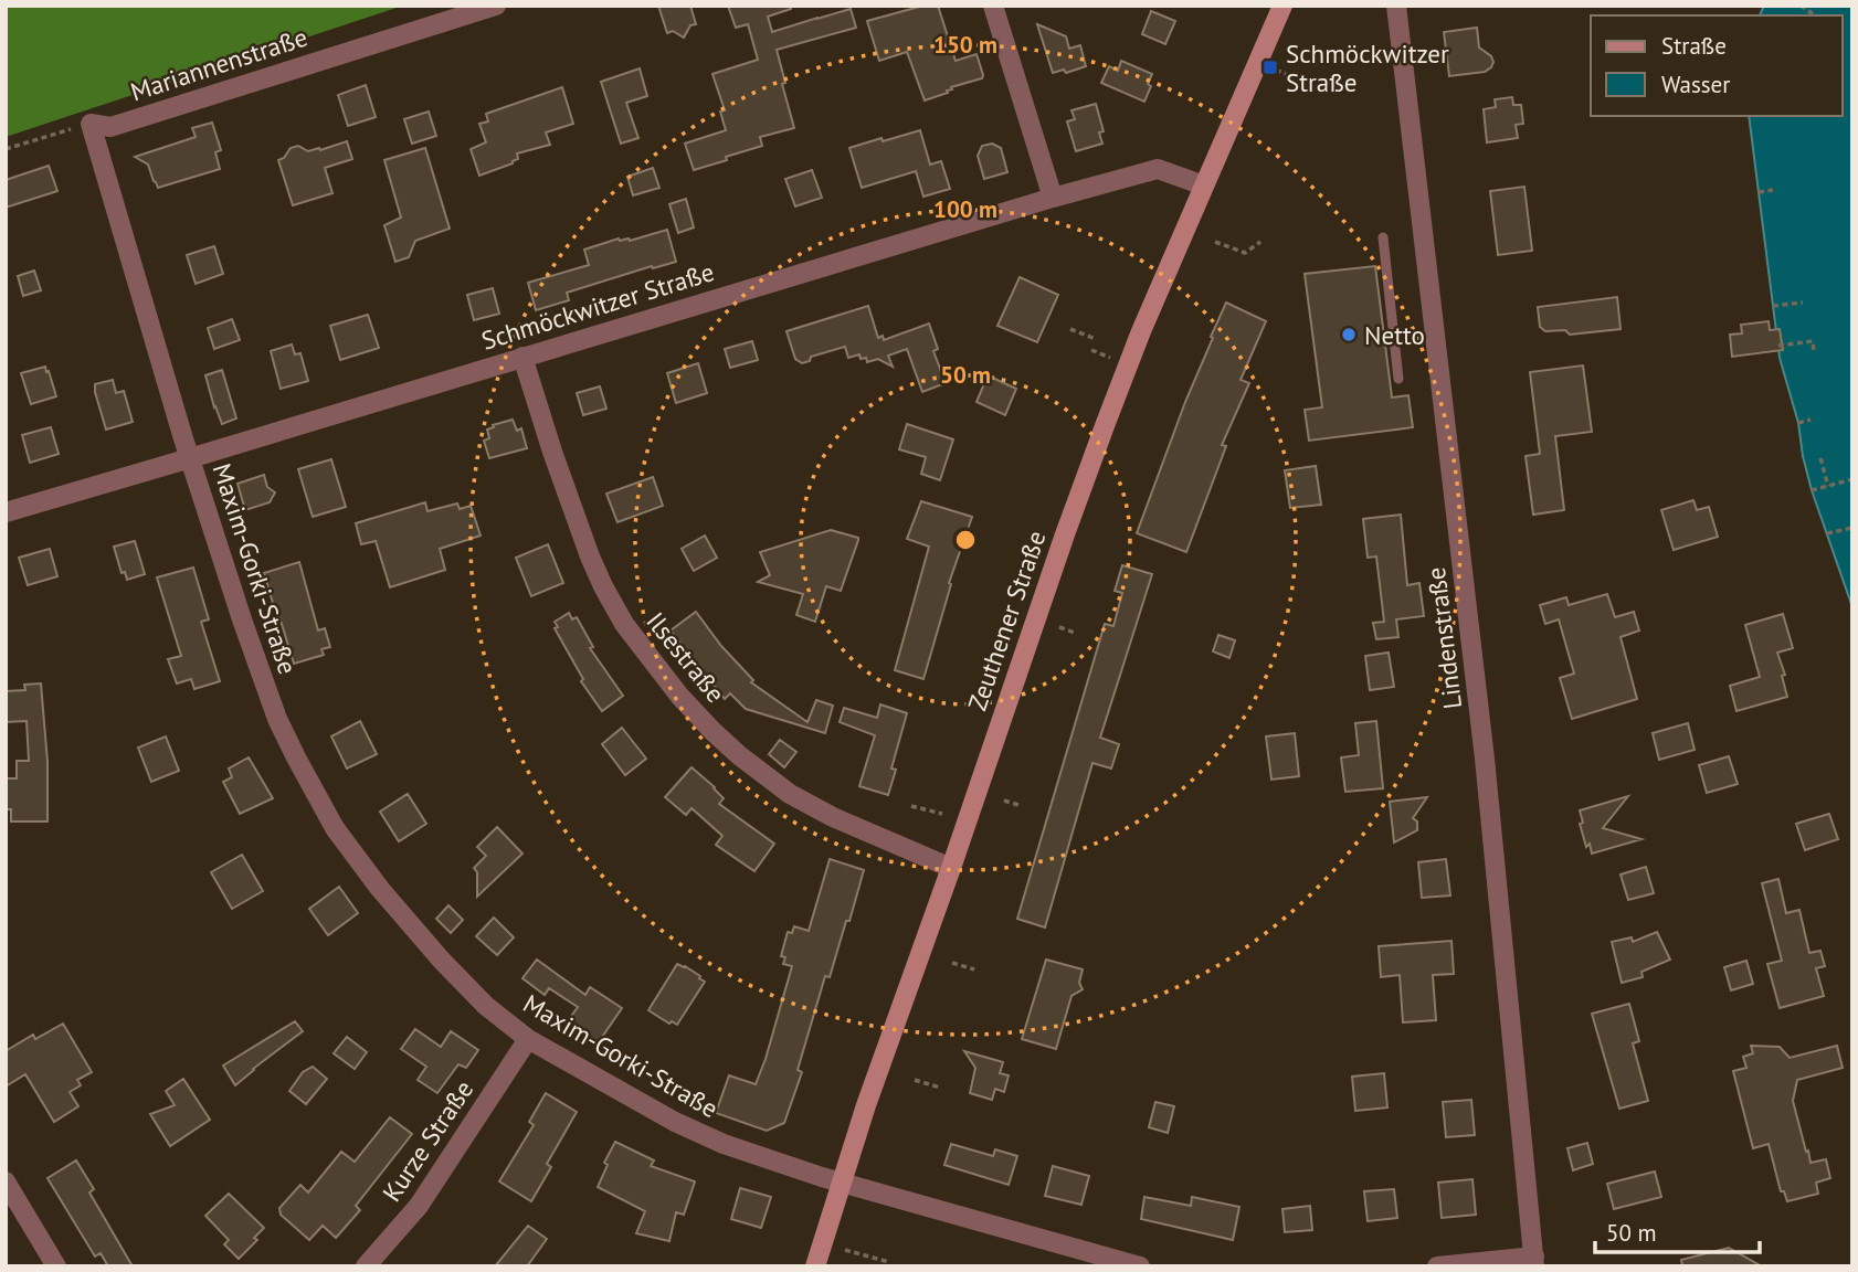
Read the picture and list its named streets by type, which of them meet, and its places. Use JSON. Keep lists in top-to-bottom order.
{
  "streets": {
    "main road": ["Zeuthener Straße"],
    "street": [
      "Mariannenstraße",
      "Schmöckwitzer Straße",
      "Maxim-Gorki-Straße",
      "Lindenstraße",
      "Ilsestraße",
      "Kurze Straße"
    ]
  },
  "crossings": [
    ["Mariannenstraße", "Maxim-Gorki-Straße"],
    ["Schmöckwitzer Straße", "Maxim-Gorki-Straße"],
    ["Schmöckwitzer Straße", "Zeuthener Straße"],
    ["Schmöckwitzer Straße", "Ilsestraße"],
    ["Maxim-Gorki-Straße", "Zeuthener Straße"],
    ["Maxim-Gorki-Straße", "Kurze Straße"],
    ["Zeuthener Straße", "Ilsestraße"]
  ],
  "places": {
    "transit": ["Schmöckwitzer Straße"],
    "other": ["Netto"]
  },
  "legend": ["Straße", "Wasser"],
  "scale_bar": "50 m",
  "rings": ["150 m", "100 m", "50 m"]
}
